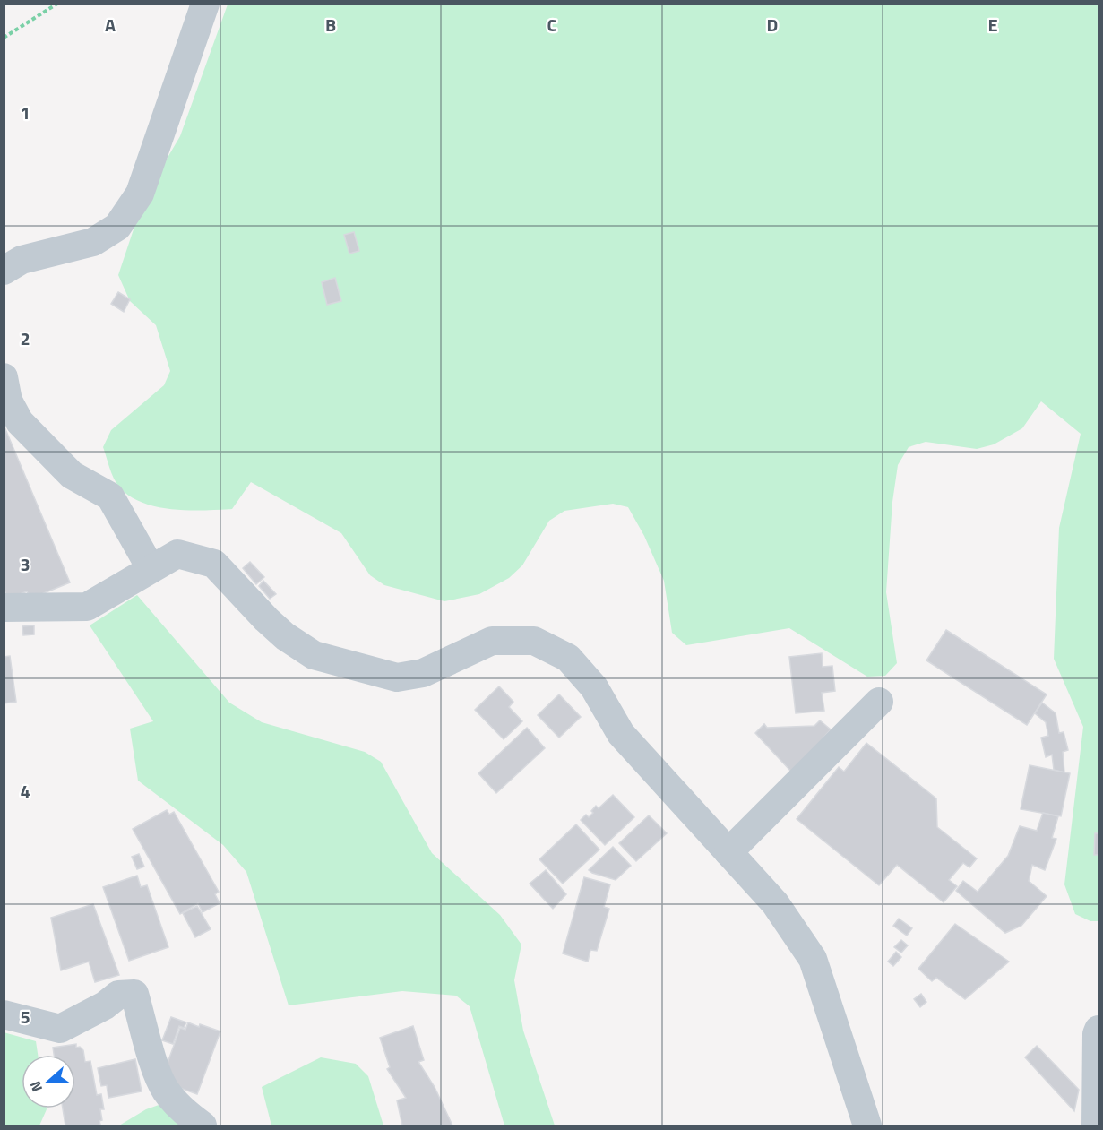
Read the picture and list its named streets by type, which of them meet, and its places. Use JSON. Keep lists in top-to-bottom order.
{
  "north": "left",
  "grid": {
    "columns": [
      "A",
      "B",
      "C",
      "D",
      "E"
    ],
    "rows": [
      "1",
      "2",
      "3",
      "4",
      "5"
    ]
  }
}
